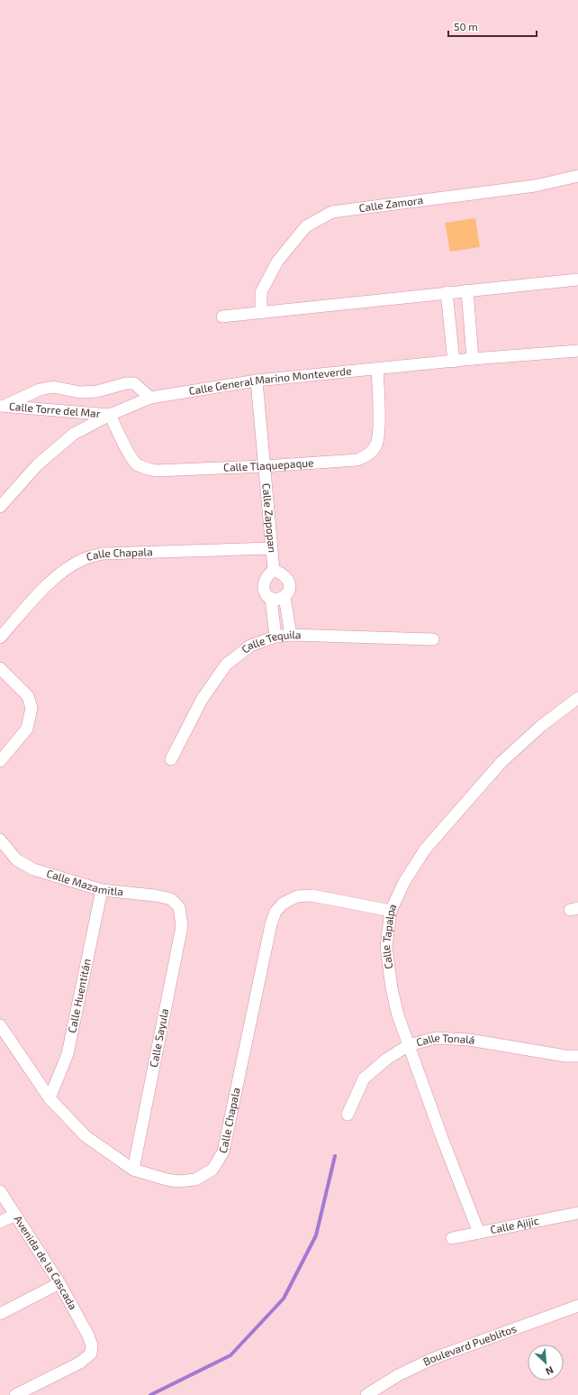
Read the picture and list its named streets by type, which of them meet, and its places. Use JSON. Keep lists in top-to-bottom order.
{
  "streets": {
    "street": [
      "Calle Zamora",
      "Calle General Marino Monteverde",
      "Calle Torre del Mar",
      "Calle Tlaquepaque",
      "Calle Zapopan",
      "Calle Chapala",
      "Calle Tequila",
      "Calle Mazamitla",
      "Calle Tapalpa",
      "Calle Huentitán",
      "Calle Sayula",
      "Calle Tonalá",
      "Calle Ajijic",
      "Avenida de la Cascada",
      "Boulevard Pueblitos"
    ]
  },
  "crossings": [
    ["Calle General Marino Monteverde", "Calle Torre del Mar"],
    ["Calle General Marino Monteverde", "Calle Tlaquepaque"],
    ["Calle General Marino Monteverde", "Calle Zapopan"],
    ["Calle Torre del Mar", "Calle Tlaquepaque"],
    ["Calle Tlaquepaque", "Calle Zapopan"],
    ["Calle Zapopan", "Calle Chapala"],
    ["Calle Chapala", "Calle Tapalpa"],
    ["Calle Chapala", "Calle Huentitán"],
    ["Calle Chapala", "Calle Sayula"],
    ["Calle Mazamitla", "Calle Huentitán"],
    ["Calle Mazamitla", "Calle Sayula"],
    ["Calle Tapalpa", "Calle Tonalá"],
    ["Calle Tapalpa", "Calle Ajijic"]
  ],
  "scale_bar": "50 m",
  "north": "bottom right"
}
